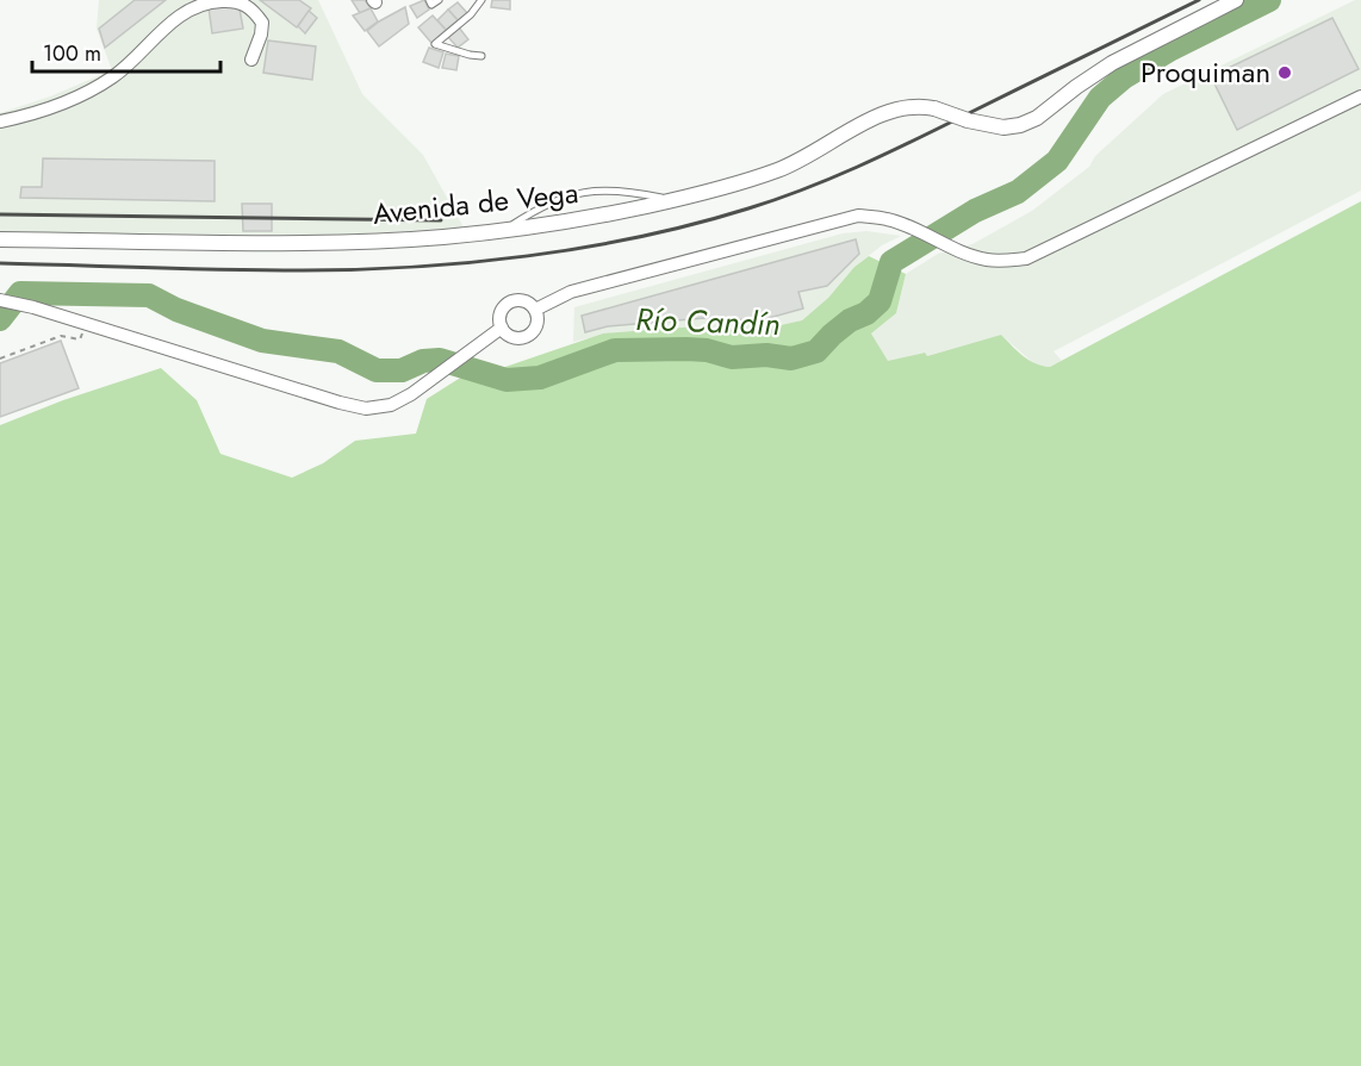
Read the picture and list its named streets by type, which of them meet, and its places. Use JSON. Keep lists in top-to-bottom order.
{
  "streets": {
    "street": ["Avenida de Vega"]
  },
  "water": ["Río Candín"],
  "places": ["Proquiman"],
  "scale_bar": "100 m"
}
